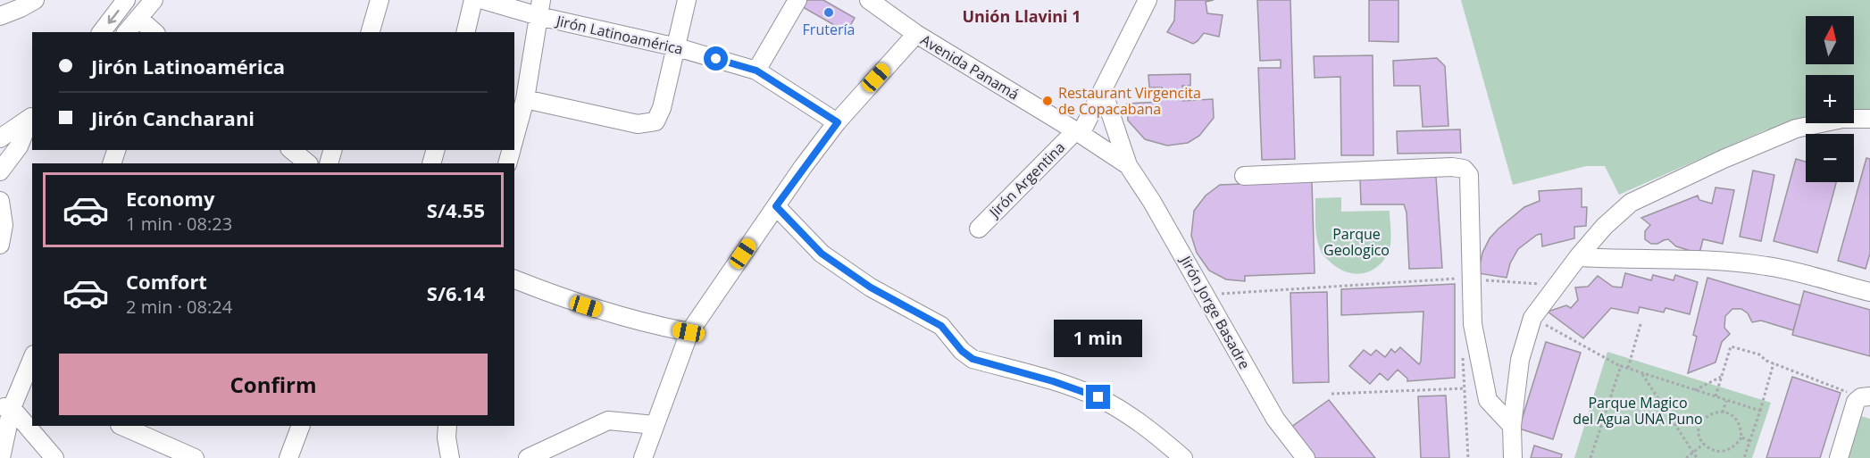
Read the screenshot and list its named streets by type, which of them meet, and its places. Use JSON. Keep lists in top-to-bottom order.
{
  "streets": {
    "street": [
      "Jirón Latinoamérica",
      "Avenida Panamá",
      "Jirón Argentina",
      "Jirón Jorge Basadre"
    ]
  },
  "crossings": [
    ["Avenida Panamá", "Jirón Argentina"],
    ["Avenida Panamá", "Jirón Jorge Basadre"]
  ],
  "districts": ["Unión Llavini 1"],
  "parks": ["Parque Geologico", "Parque Magico del Agua UNA Puno"],
  "places": ["Frutería", "Restaurant Virgencita de Copacabana"],
  "north": "top",
  "page": {
    "map_buttons": ["+", "−"],
    "banner": ["Jirón Latinoamérica", "Jirón Cancharani"],
    "list": [
      {
        "name": "Economy",
        "note": "1 min · 08:23",
        "value": "S/4.55"
      },
      {
        "name": "Comfort",
        "note": "2 min · 08:24",
        "value": "S/6.14"
      }
    ],
    "bubble": "1 min",
    "buttons": "Confirm"
  }
}
